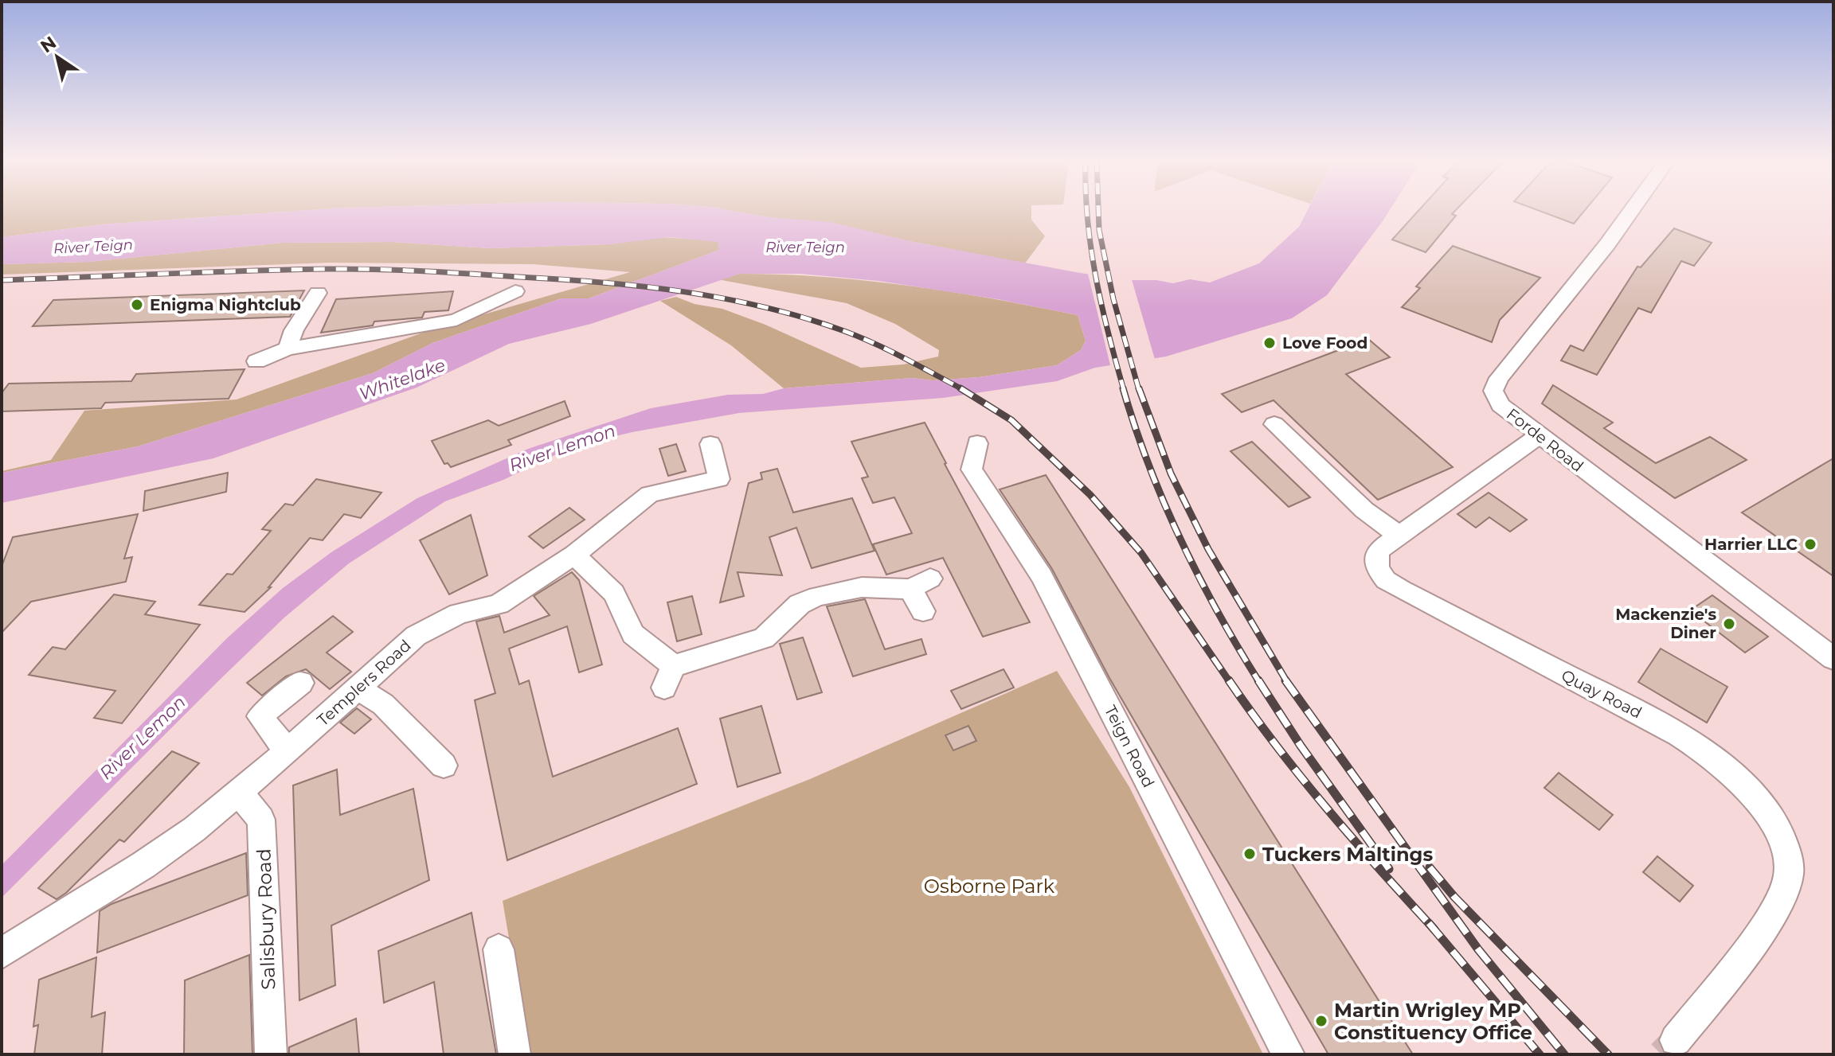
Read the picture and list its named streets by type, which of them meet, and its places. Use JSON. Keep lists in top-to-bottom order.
{
  "streets": {
    "street": [
      "Forde Road",
      "Templers Road",
      "Quay Road",
      "Teign Road",
      "Salisbury Road"
    ]
  },
  "crossings": [
    ["Forde Road", "Quay Road"],
    ["Templers Road", "Salisbury Road"]
  ],
  "water": ["River Teign", "Whitelake", "River Lemon"],
  "parks": ["Osborne Park"],
  "places": [
    "Enigma Nightclub",
    "Love Food",
    "Harrier LLC",
    "Mackenzie's Diner",
    "Tuckers Maltings",
    "Martin Wrigley MP Constituency Office"
  ],
  "north": "top left"
}
